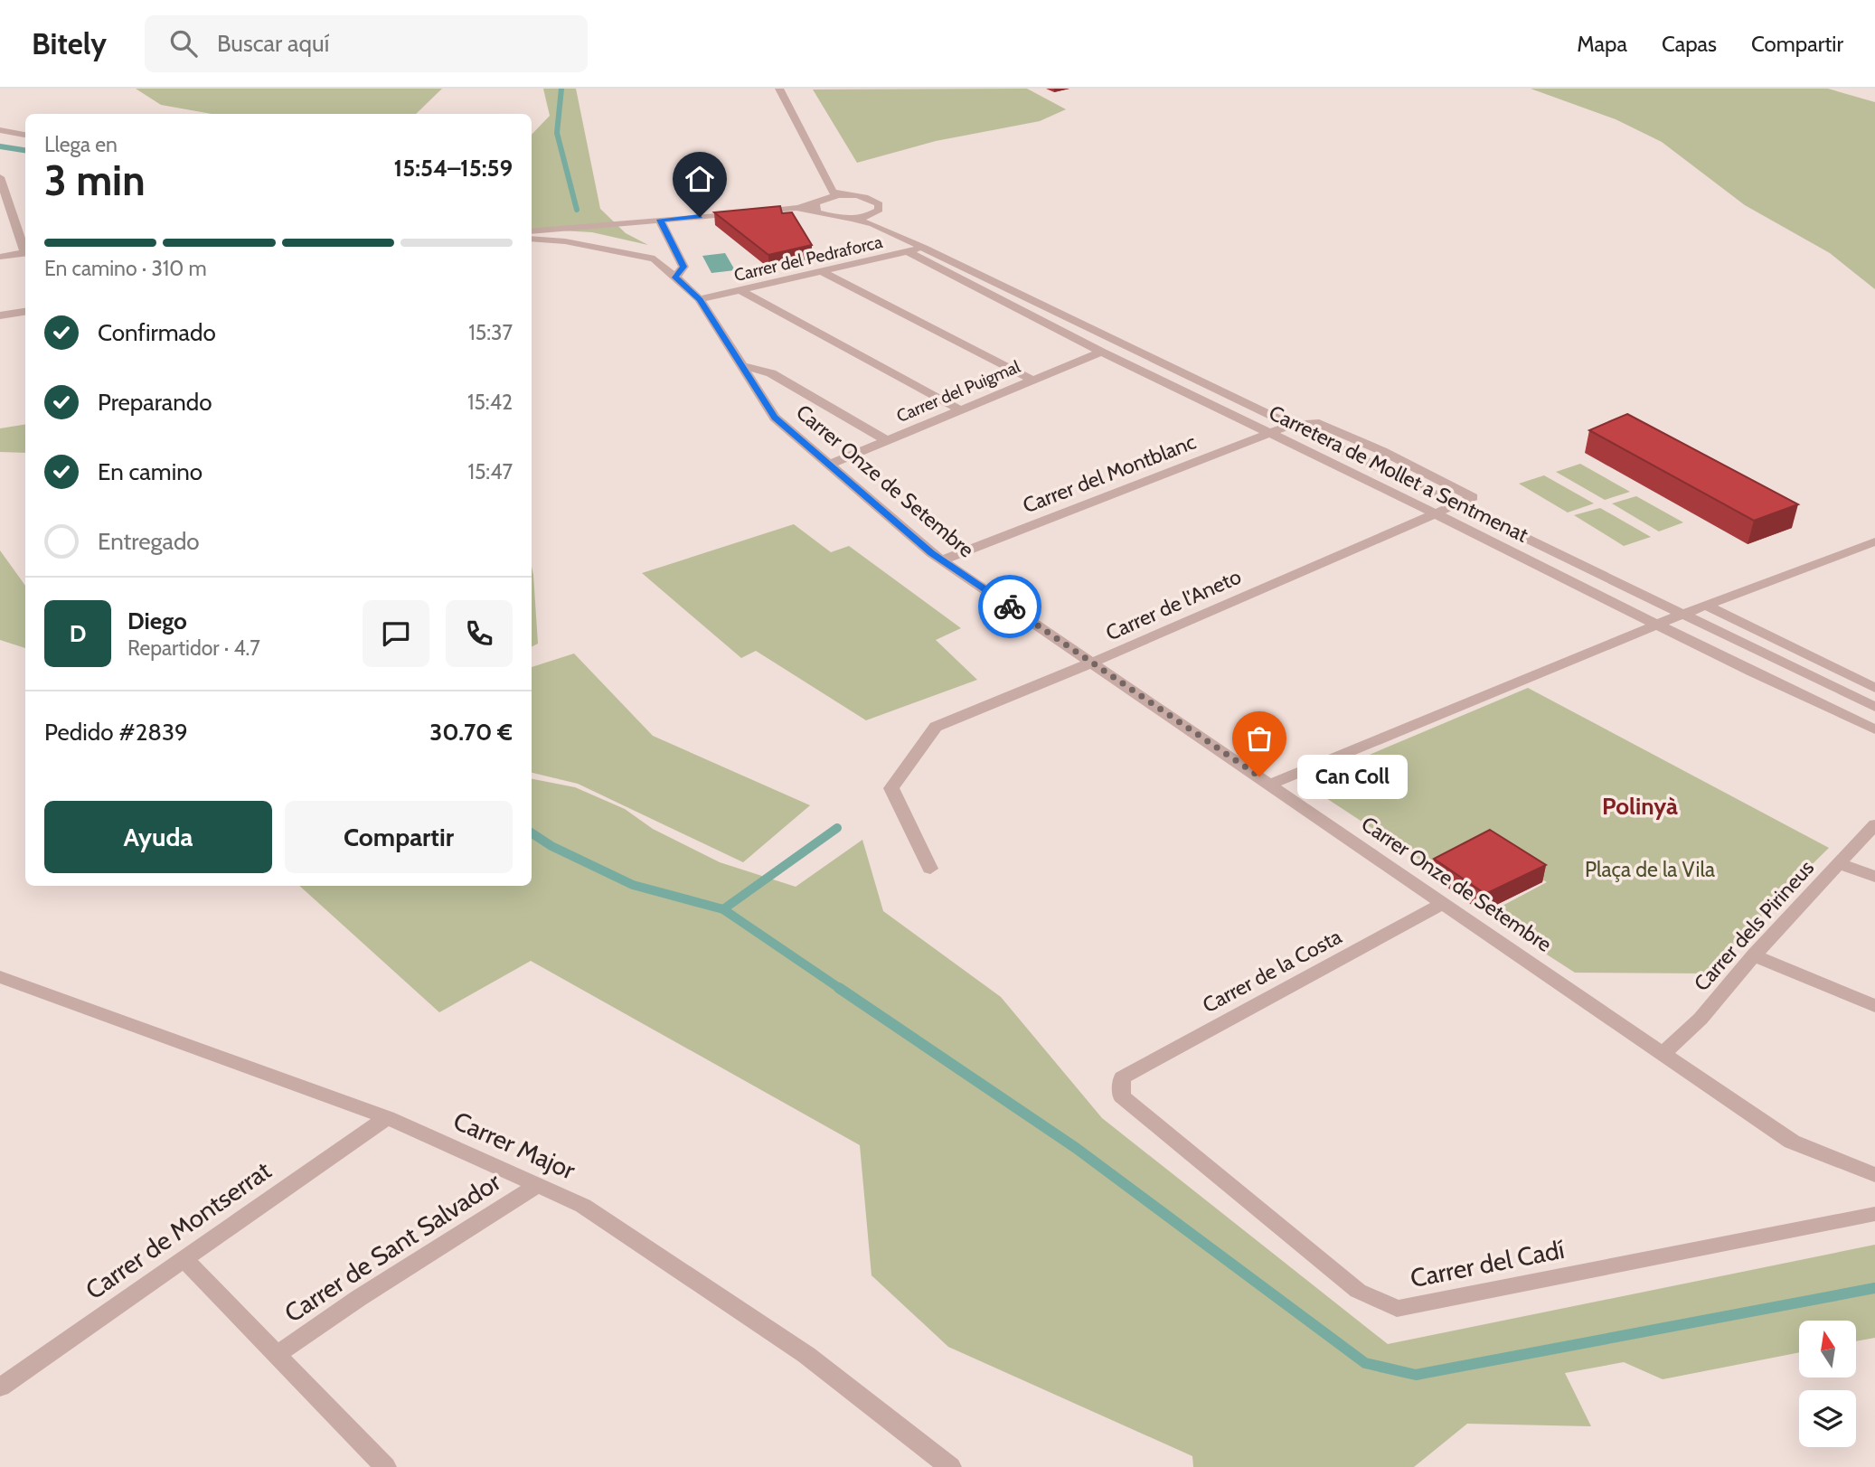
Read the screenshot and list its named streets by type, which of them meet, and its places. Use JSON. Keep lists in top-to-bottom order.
{
  "streets": {
    "street": [
      "Carrer del Pedraforca",
      "Carrer del Puigmal",
      "Carrer del Montblanc",
      "Carretera de Mollet a Sentmenat",
      "Carrer Onze de Setembre",
      "Carrer de l'Aneto",
      "Carrer dels Pirineus",
      "Carrer de la Costa",
      "Carrer Major",
      "Carrer de Montserrat",
      "Carrer de Sant Salvador",
      "Carrer del Cadí"
    ]
  },
  "crossings": [
    ["Carrer del Pedraforca", "Carretera de Mollet a Sentmenat"],
    ["Carrer del Pedraforca", "Carrer Onze de Setembre"],
    ["Carrer del Puigmal", "Carretera de Mollet a Sentmenat"],
    ["Carrer del Puigmal", "Carrer Onze de Setembre"],
    ["Carrer del Montblanc", "Carretera de Mollet a Sentmenat"],
    ["Carrer del Montblanc", "Carrer Onze de Setembre"],
    ["Carretera de Mollet a Sentmenat", "Carrer de l'Aneto"],
    ["Carrer Onze de Setembre", "Carrer de l'Aneto"],
    ["Carrer Onze de Setembre", "Carrer dels Pirineus"],
    ["Carrer Onze de Setembre", "Carrer de la Costa"],
    ["Carrer de la Costa", "Carrer del Cadí"],
    ["Carrer Major", "Carrer de Montserrat"],
    ["Carrer Major", "Carrer de Sant Salvador"]
  ],
  "districts": ["Polinyà"],
  "parks": ["Plaça de la Vila"],
  "places": ["Can Coll"],
  "north": "top",
  "page": {
    "header": "Bitely",
    "search": "Buscar aquí",
    "nav": ["Mapa", "Capas", "Compartir"],
    "heading": ["3 min", "Llega en", "15:54–15:59"],
    "panel": [
      "Diego",
      "Repartidor · 4.7",
      "Pedido #2839",
      "30.70 €"
    ],
    "bar": "En camino · 310 m",
    "list": [
      ["Confirmado", "15:37"],
      ["Preparando", "15:42"],
      ["En camino", "15:47"],
      "Entregado"
    ],
    "round": "D",
    "bubble": "Can Coll",
    "buttons": ["Ayuda", "Compartir"]
  }
}
